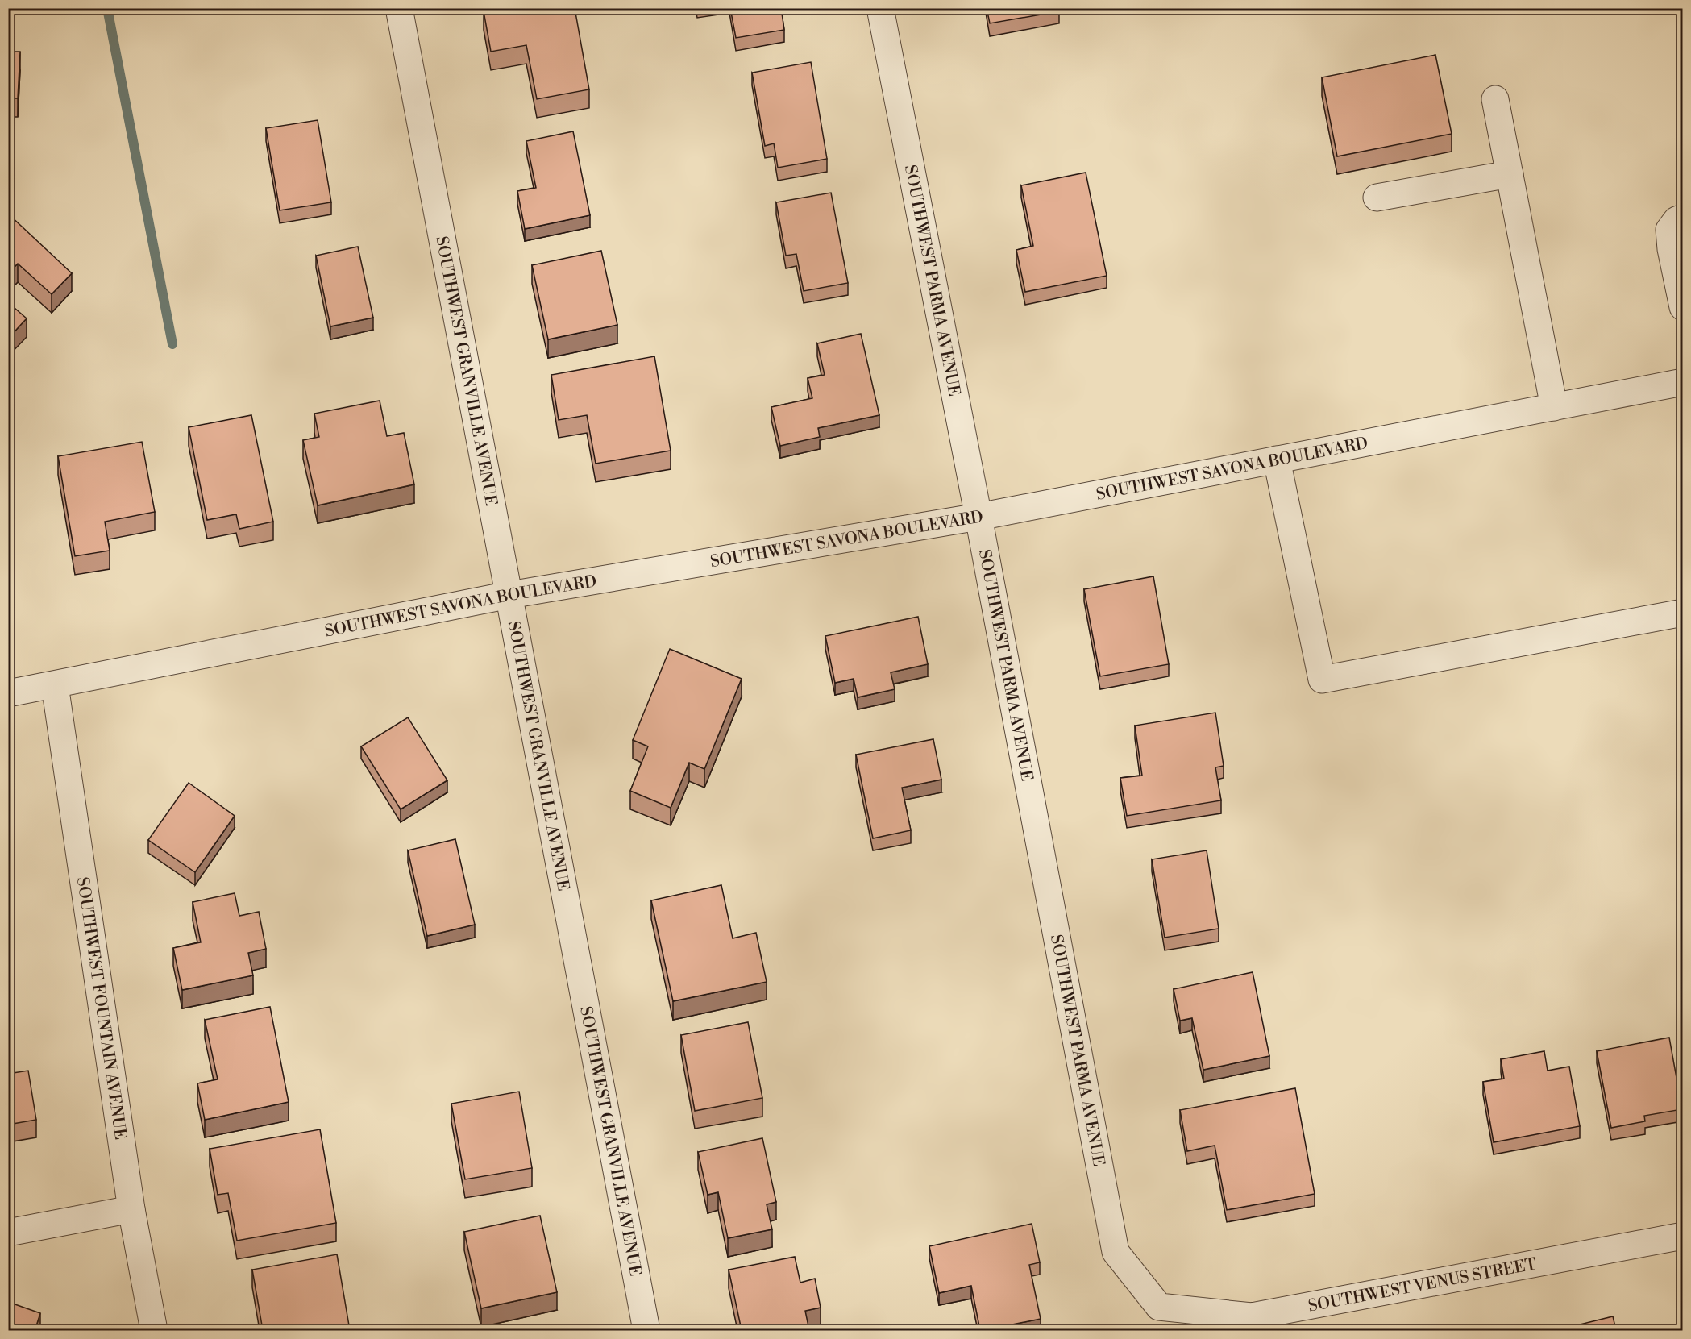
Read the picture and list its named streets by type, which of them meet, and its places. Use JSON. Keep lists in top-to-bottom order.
{
  "streets": {
    "street": [
      "SOUTHWEST PARMA AVENUE",
      "SOUTHWEST GRANVILLE AVENUE",
      "SOUTHWEST SAVONA BOULEVARD",
      "SOUTHWEST FOUNTAIN AVENUE",
      "SOUTHWEST VENUS STREET"
    ]
  },
  "crossings": [
    ["SOUTHWEST PARMA AVENUE", "SOUTHWEST SAVONA BOULEVARD"],
    ["SOUTHWEST PARMA AVENUE", "SOUTHWEST VENUS STREET"],
    ["SOUTHWEST GRANVILLE AVENUE", "SOUTHWEST SAVONA BOULEVARD"],
    ["SOUTHWEST SAVONA BOULEVARD", "SOUTHWEST FOUNTAIN AVENUE"]
  ]
}
